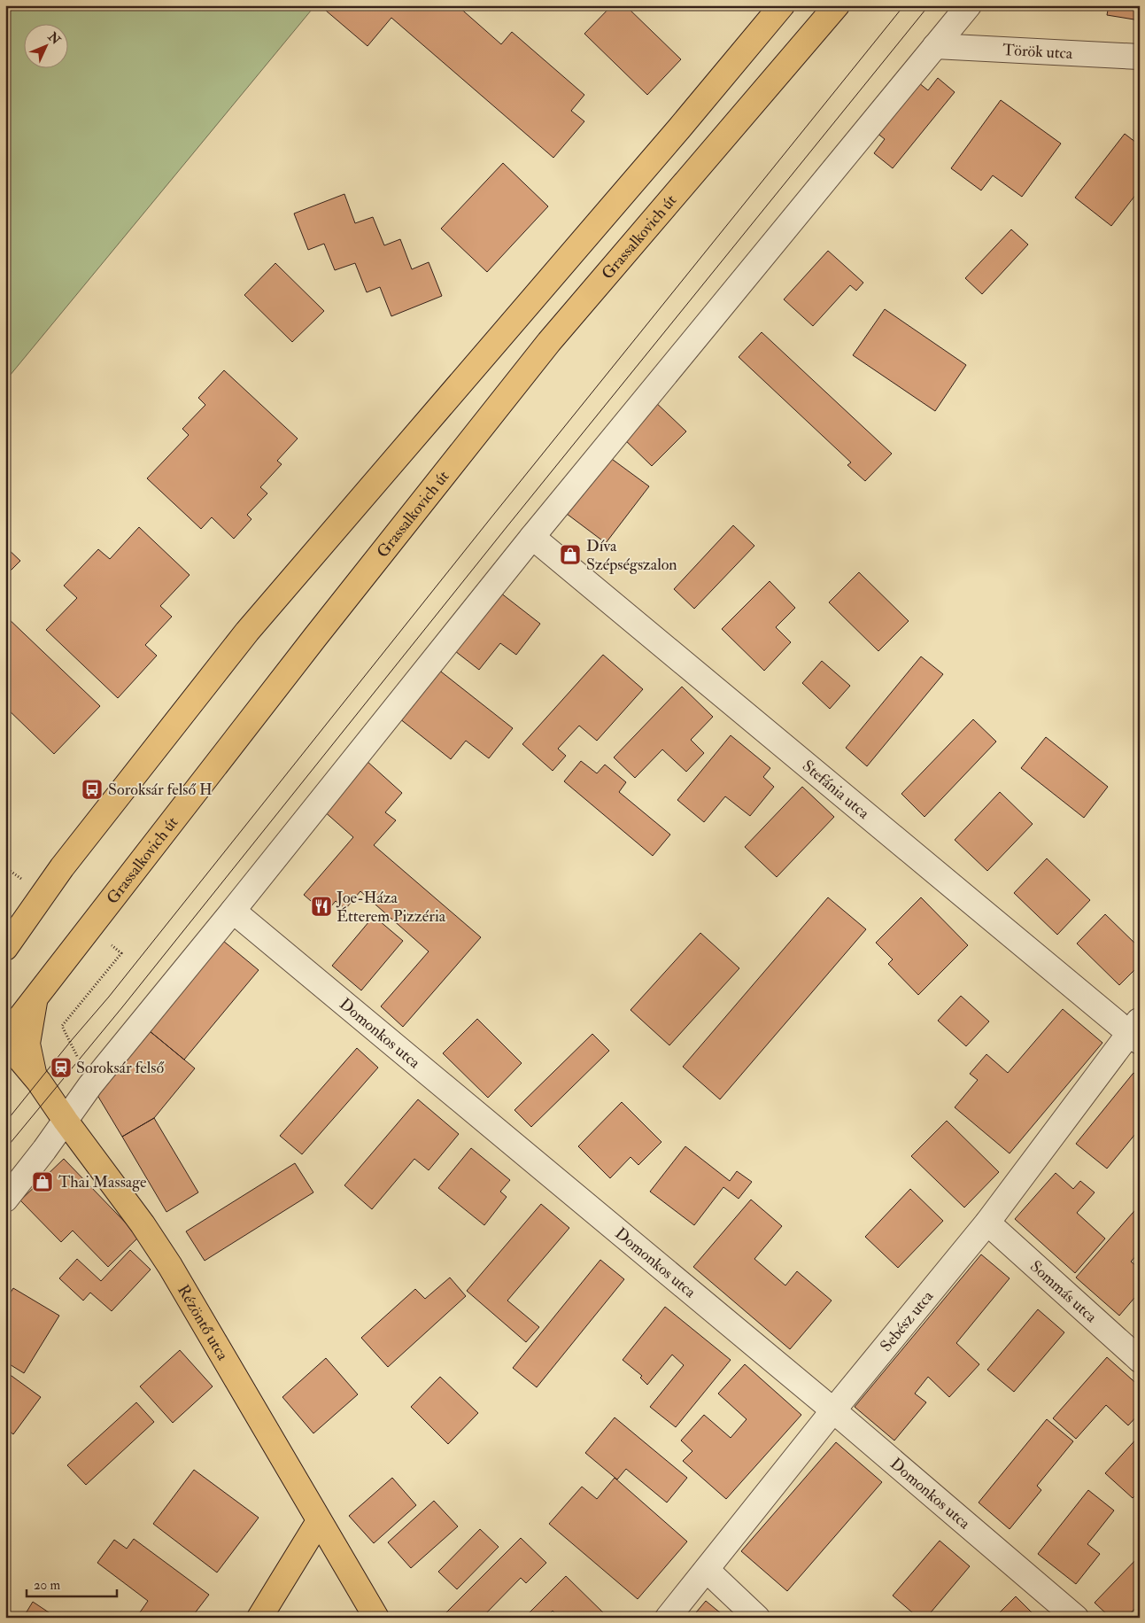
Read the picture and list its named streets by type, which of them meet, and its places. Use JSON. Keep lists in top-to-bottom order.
{
  "streets": {
    "main road": ["Grassalkovich út", "Rézöntő utca"],
    "street": [
      "Török utca",
      "Stefánia utca",
      "Domonkos utca",
      "Sommás utca",
      "Sebész utca"
    ]
  },
  "crossings": [
    ["Stefánia utca", "Sebész utca"],
    ["Domonkos utca", "Sebész utca"],
    ["Sommás utca", "Sebész utca"]
  ],
  "places": {
    "shop": ["Díva Szépségszalon", "Thai Massage"],
    "bus stop": ["Soroksár felső H"],
    "restaurant": ["Joe-Háza Étterem Pizzéria"],
    "station": ["Soroksár felső"]
  },
  "scale_bar": "20 m",
  "north": "top right"
}
